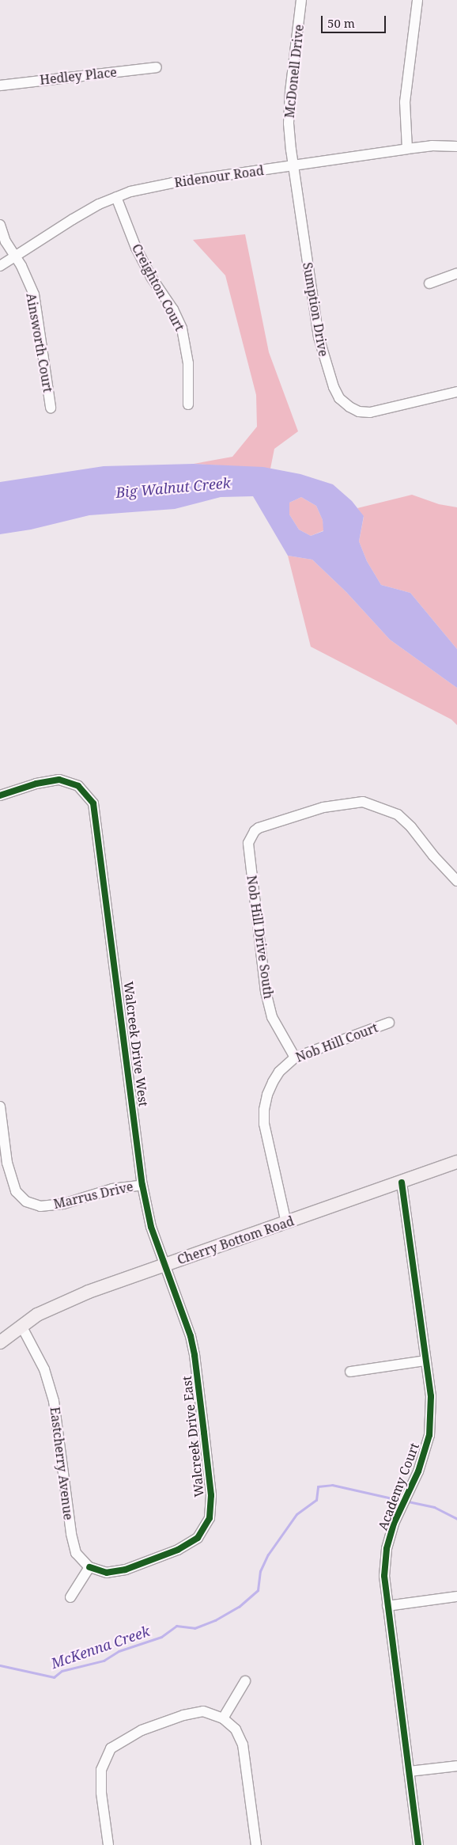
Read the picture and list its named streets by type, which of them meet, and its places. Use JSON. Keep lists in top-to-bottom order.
{
  "streets": {
    "main road": ["Cherry Bottom Road"],
    "street": [
      "McDonell Drive",
      "Hedley Place",
      "Ridenour Road",
      "Creighton Court",
      "Sumption Drive",
      "Ainsworth Court",
      "Nob Hill Drive South",
      "Nob Hill Court",
      "Walcreek Drive West",
      "Marrus Drive",
      "Walcreek Drive East",
      "Eastcherry Avenue",
      "Academy Court"
    ]
  },
  "crossings": [
    ["McDonell Drive", "Ridenour Road"],
    ["McDonell Drive", "Sumption Drive"],
    ["Ridenour Road", "Creighton Court"],
    ["Ridenour Road", "Sumption Drive"],
    ["Ridenour Road", "Ainsworth Court"],
    ["Nob Hill Drive South", "Nob Hill Court"],
    ["Nob Hill Court", "Cherry Bottom Road"],
    ["Walcreek Drive West", "Marrus Drive"],
    ["Walcreek Drive West", "Cherry Bottom Road"],
    ["Walcreek Drive West", "Walcreek Drive East"],
    ["Cherry Bottom Road", "Walcreek Drive East"],
    ["Cherry Bottom Road", "Eastcherry Avenue"],
    ["Cherry Bottom Road", "Academy Court"],
    ["Walcreek Drive East", "Eastcherry Avenue"]
  ],
  "water": ["Big Walnut Creek", "McKenna Creek"],
  "scale_bar": "50 m"
}
